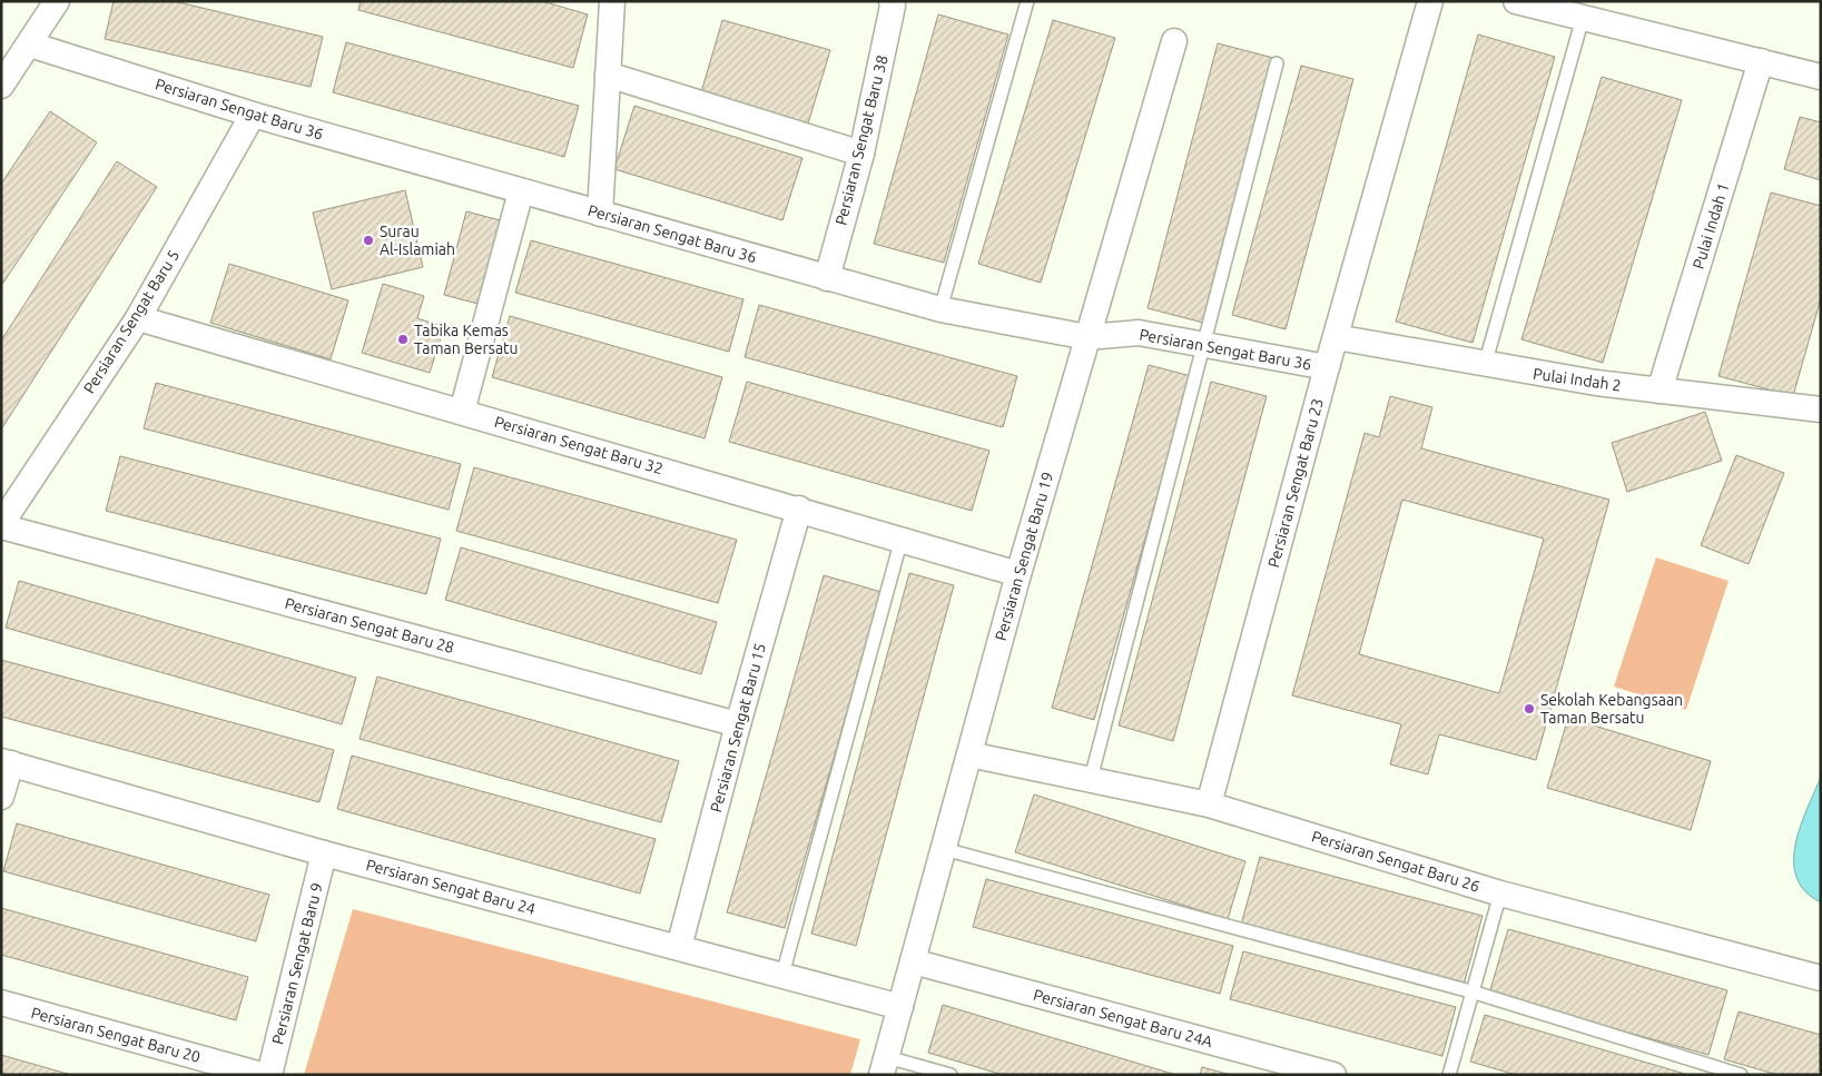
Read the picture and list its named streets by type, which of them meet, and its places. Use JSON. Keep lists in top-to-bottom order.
{
  "streets": {
    "street": [
      "Persiaran Sengat Baru 36",
      "Persiaran Sengat Baru 38",
      "Pulai Indah 1",
      "Persiaran Sengat Baru 5",
      "Pulai Indah 2",
      "Persiaran Sengat Baru 32",
      "Persiaran Sengat Baru 23",
      "Persiaran Sengat Baru 19",
      "Persiaran Sengat Baru 28",
      "Persiaran Sengat Baru 15",
      "Persiaran Sengat Baru 26",
      "Persiaran Sengat Baru 24",
      "Persiaran Sengat Baru 9",
      "Persiaran Sengat Baru 24A",
      "Persiaran Sengat Baru 20"
    ]
  },
  "crossings": [
    ["Persiaran Sengat Baru 36", "Persiaran Sengat Baru 38"],
    ["Persiaran Sengat Baru 36", "Persiaran Sengat Baru 5"],
    ["Persiaran Sengat Baru 36", "Persiaran Sengat Baru 23"],
    ["Persiaran Sengat Baru 36", "Persiaran Sengat Baru 19"],
    ["Pulai Indah 1", "Pulai Indah 2"],
    ["Persiaran Sengat Baru 5", "Persiaran Sengat Baru 32"],
    ["Persiaran Sengat Baru 5", "Persiaran Sengat Baru 28"],
    ["Pulai Indah 2", "Persiaran Sengat Baru 23"],
    ["Persiaran Sengat Baru 32", "Persiaran Sengat Baru 19"],
    ["Persiaran Sengat Baru 32", "Persiaran Sengat Baru 15"],
    ["Persiaran Sengat Baru 23", "Persiaran Sengat Baru 26"],
    ["Persiaran Sengat Baru 19", "Persiaran Sengat Baru 26"],
    ["Persiaran Sengat Baru 19", "Persiaran Sengat Baru 24"],
    ["Persiaran Sengat Baru 19", "Persiaran Sengat Baru 24A"],
    ["Persiaran Sengat Baru 28", "Persiaran Sengat Baru 15"],
    ["Persiaran Sengat Baru 15", "Persiaran Sengat Baru 24"],
    ["Persiaran Sengat Baru 24", "Persiaran Sengat Baru 9"]
  ],
  "places": ["Surau Al-Islamiah", "Tabika Kemas Taman Bersatu", "Sekolah Kebangsaan Taman Bersatu"]
}
